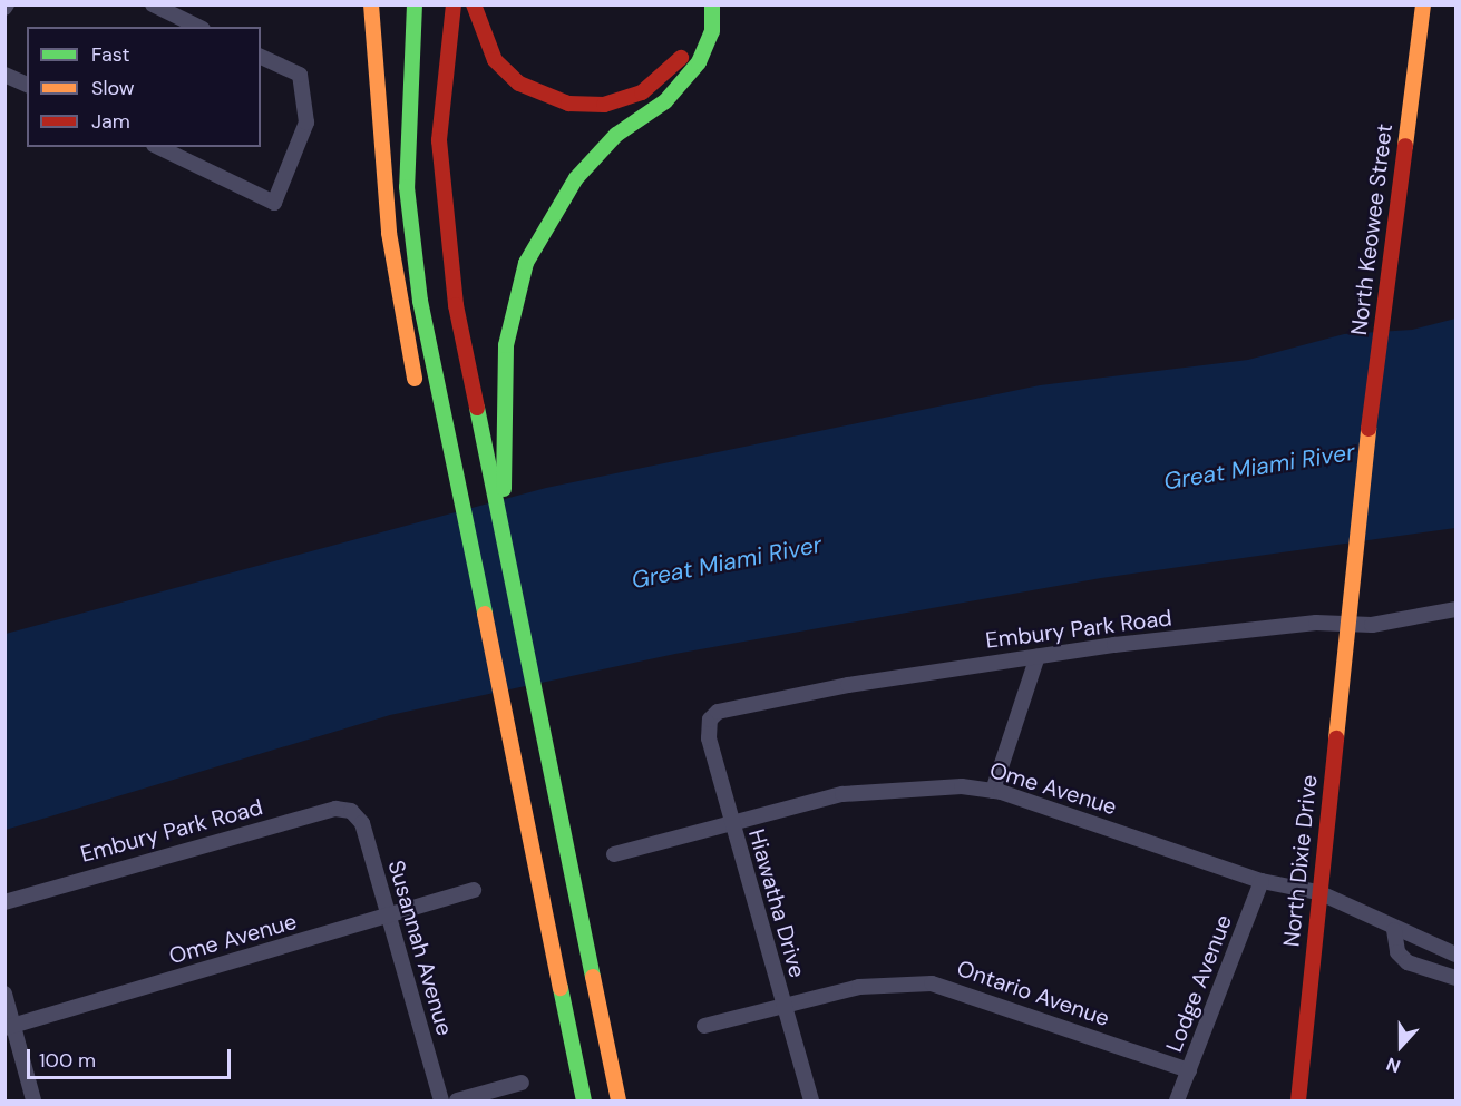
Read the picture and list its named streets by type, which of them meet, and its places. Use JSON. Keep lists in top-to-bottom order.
{
  "streets": {
    "main road": ["North Keowee Street", "North Dixie Drive"],
    "street": [
      "Embury Park Road",
      "Ome Avenue",
      "Hiawatha Drive",
      "Susannah Avenue",
      "Lodge Avenue",
      "Ontario Avenue"
    ]
  },
  "crossings": [
    ["North Keowee Street", "Embury Park Road"],
    ["North Keowee Street", "North Dixie Drive"],
    ["Embury Park Road", "North Dixie Drive"],
    ["Embury Park Road", "Hiawatha Drive"],
    ["Embury Park Road", "Susannah Avenue"],
    ["Ome Avenue", "North Dixie Drive"],
    ["Ome Avenue", "Hiawatha Drive"],
    ["Ome Avenue", "Susannah Avenue"],
    ["Ome Avenue", "Lodge Avenue"],
    ["Hiawatha Drive", "Ontario Avenue"],
    ["Lodge Avenue", "Ontario Avenue"]
  ],
  "water": ["Great Miami River"],
  "legend": ["Fast", "Slow", "Jam"],
  "scale_bar": "100 m",
  "north": "bottom"
}
